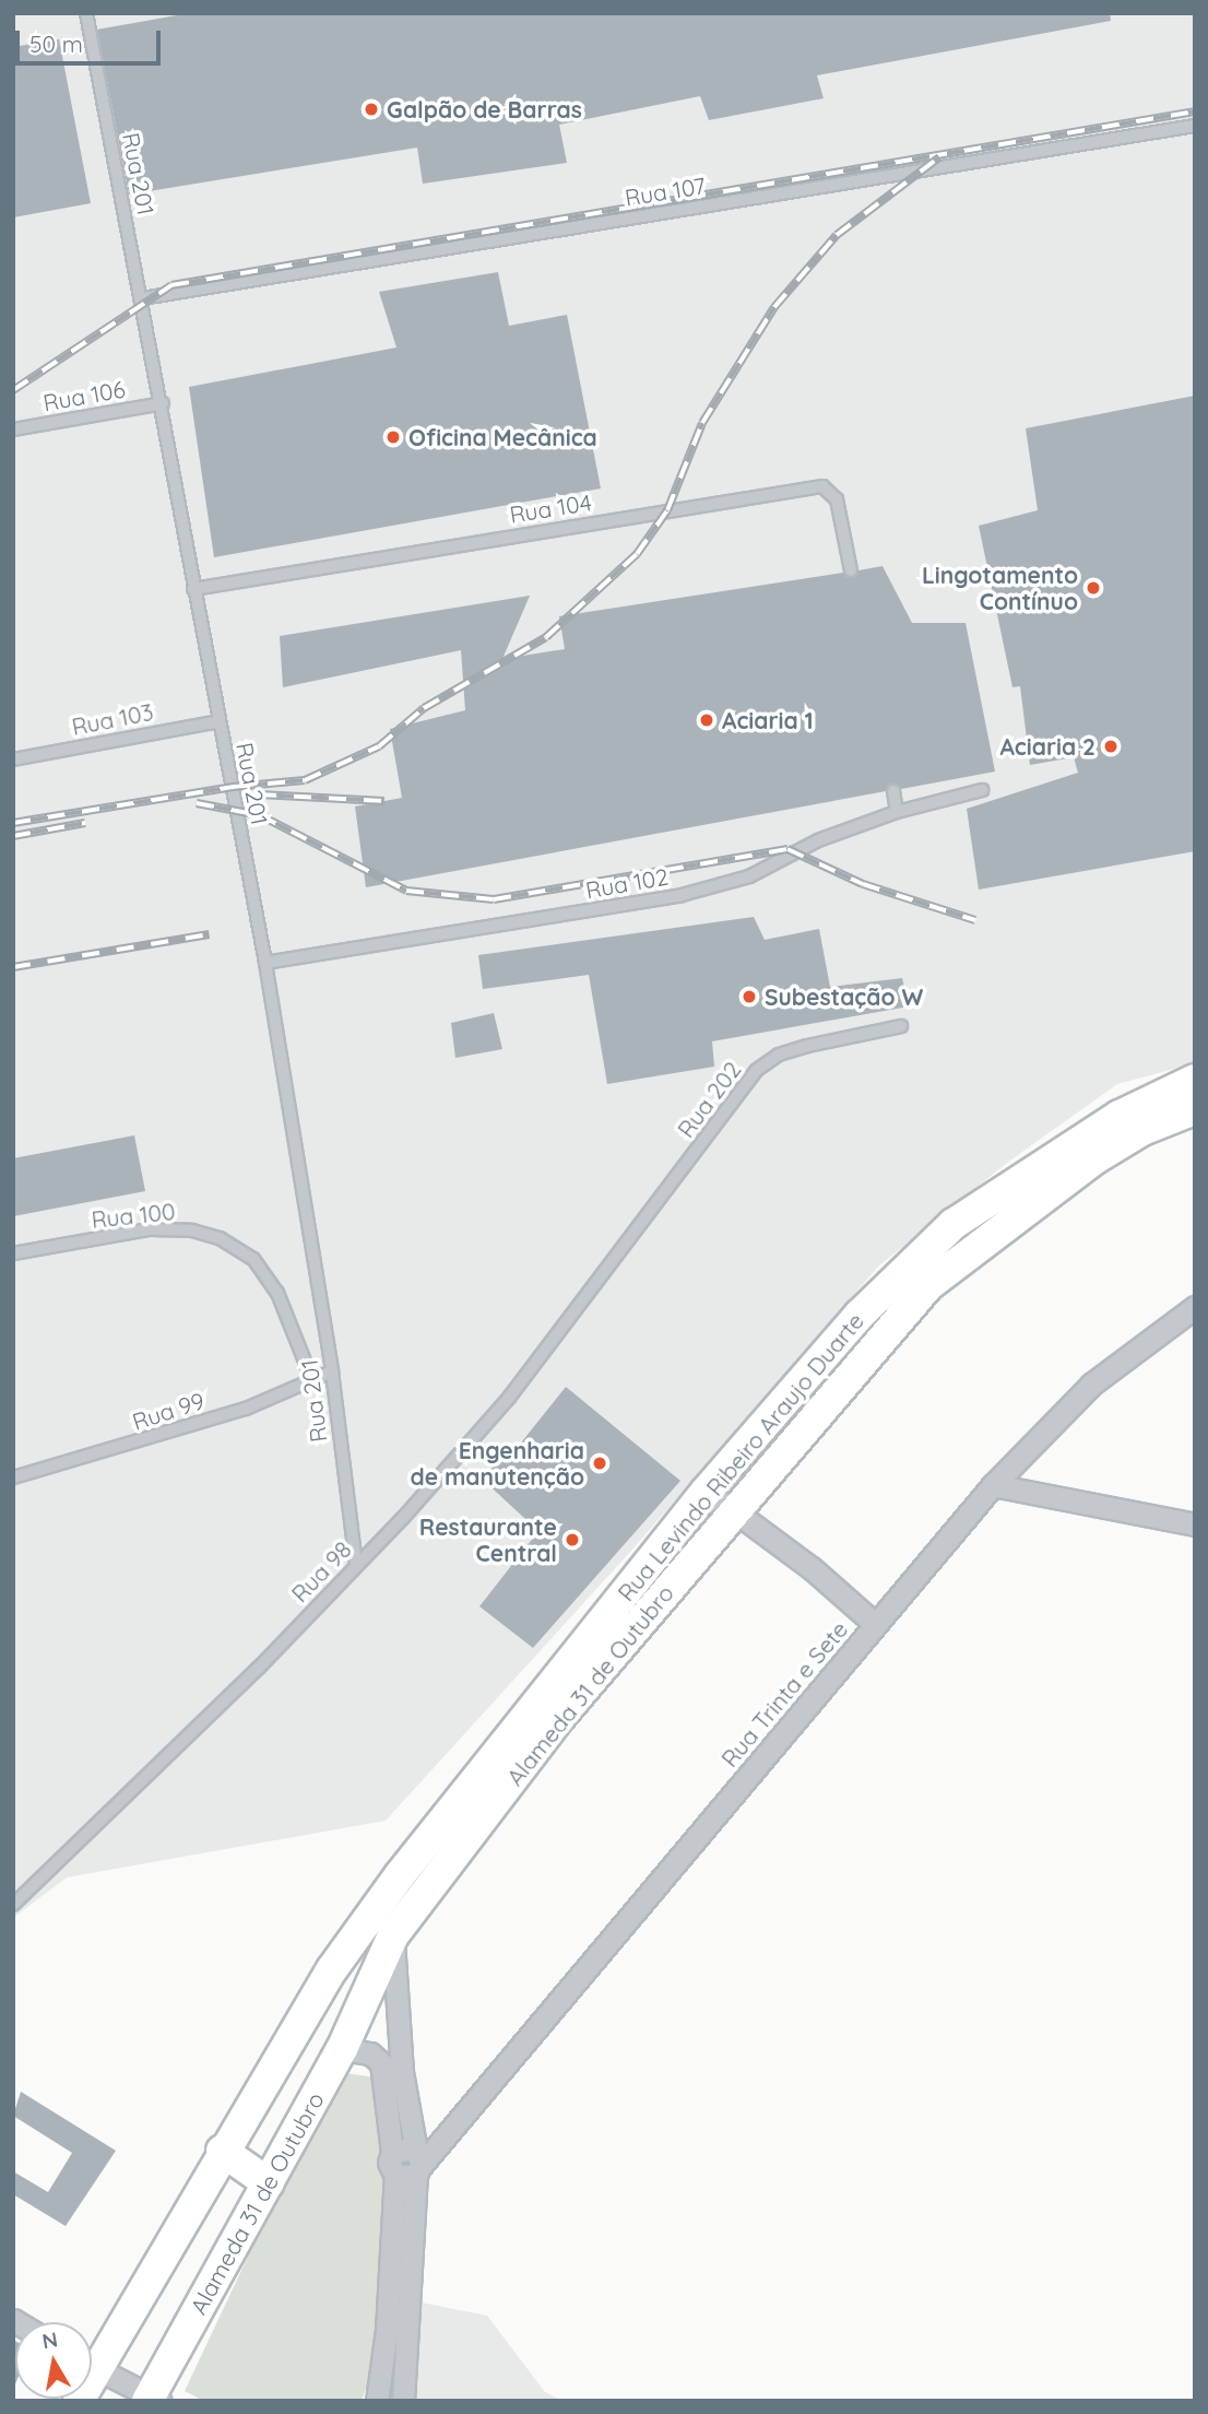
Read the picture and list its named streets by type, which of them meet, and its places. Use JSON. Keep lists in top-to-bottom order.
{
  "streets": {
    "main road": ["Rua Levindo Ribeiro Araujo Duarte", "Alameda 31 de Outubro"],
    "street": ["Rua Trinta e Sete"],
    "lane": [
      "Rua 201",
      "Rua 107",
      "Rua 106",
      "Rua 104",
      "Rua 103",
      "Rua 102",
      "Rua 202",
      "Rua 100",
      "Rua 99",
      "Rua 98"
    ]
  },
  "crossings": [
    ["Rua 201", "Rua 107"],
    ["Rua 201", "Rua 106"],
    ["Rua 201", "Rua 104"],
    ["Rua 201", "Rua 103"],
    ["Rua 201", "Rua 102"],
    ["Rua 201", "Rua 99"],
    ["Rua 201", "Rua 98"],
    ["Rua 202", "Rua 98"],
    ["Rua 100", "Rua 99"],
    ["Rua Levindo Ribeiro Araujo Duarte", "Alameda 31 de Outubro"]
  ],
  "places": [
    "Galpão de Barras",
    "Oficina Mecânica",
    "Lingotamento Contínuo",
    "Aciaria 1",
    "Aciaria 2",
    "Subestação W",
    "Engenharia de manutenção",
    "Restaurante Central"
  ],
  "scale_bar": "50 m",
  "north": "top"
}
